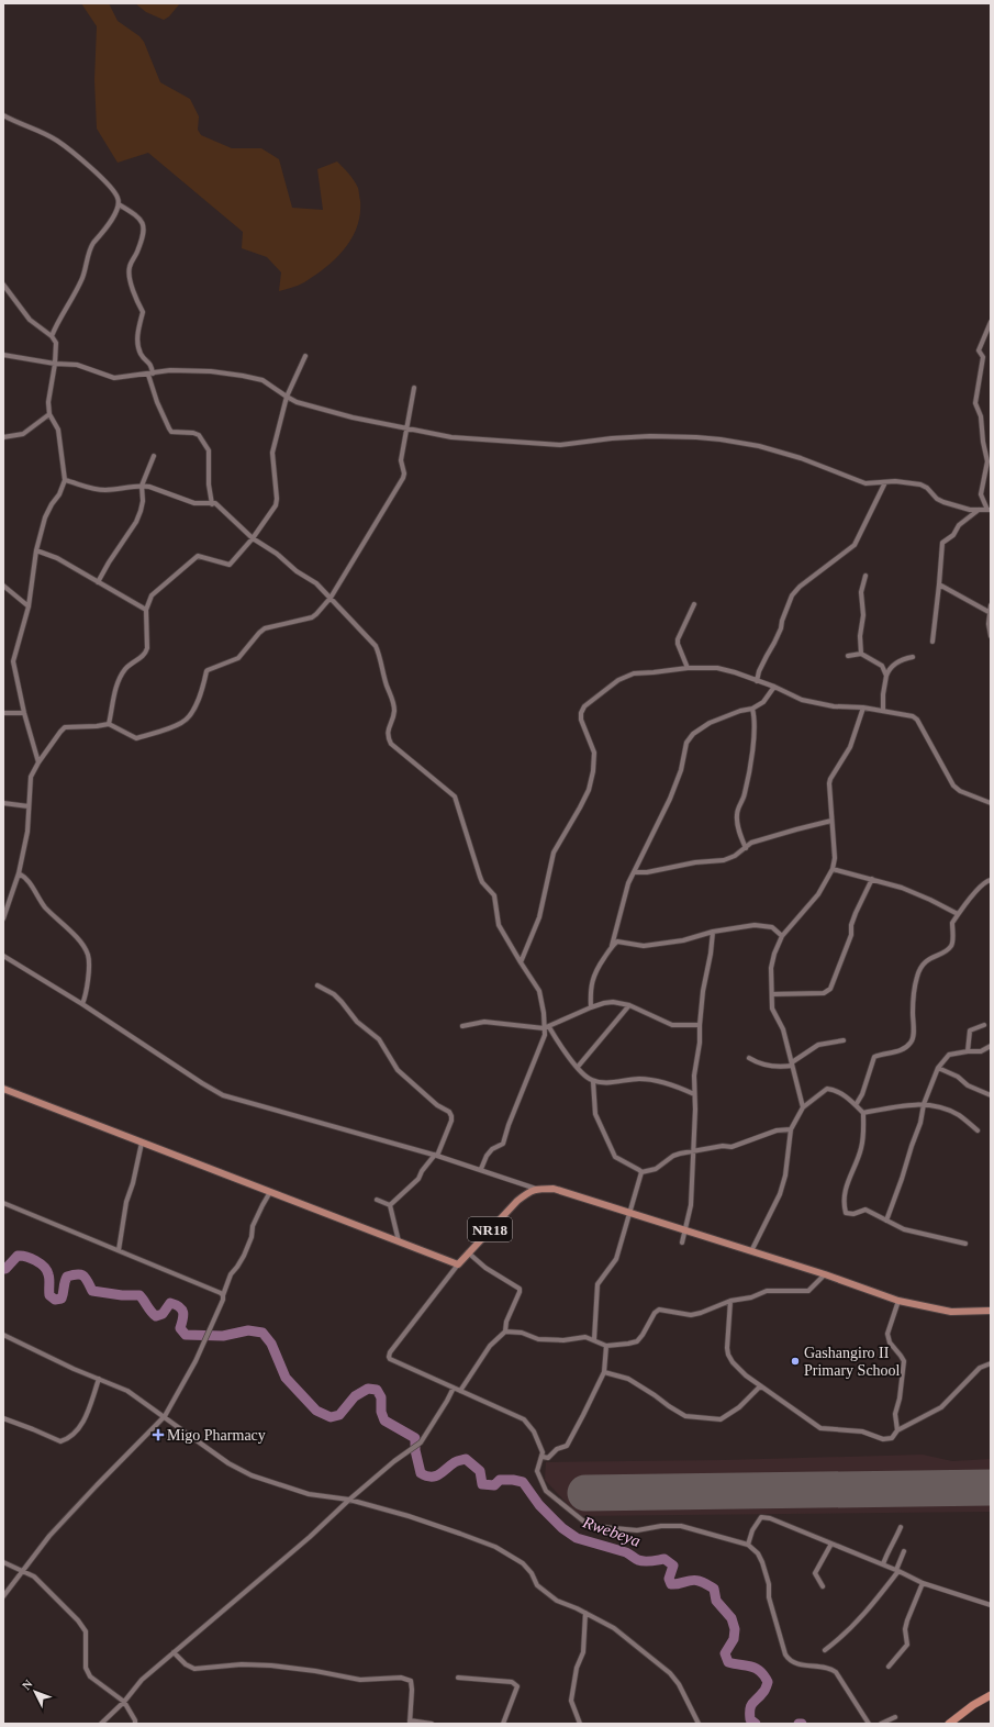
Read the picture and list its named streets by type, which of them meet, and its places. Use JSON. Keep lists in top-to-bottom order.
{
  "streets": {
    "main road": ["NR18"]
  },
  "water": ["Rwebeya"],
  "places": {
    "other": ["Gashangiro II Primary School"],
    "health": ["Migo Pharmacy"]
  },
  "north": "top left"
}
